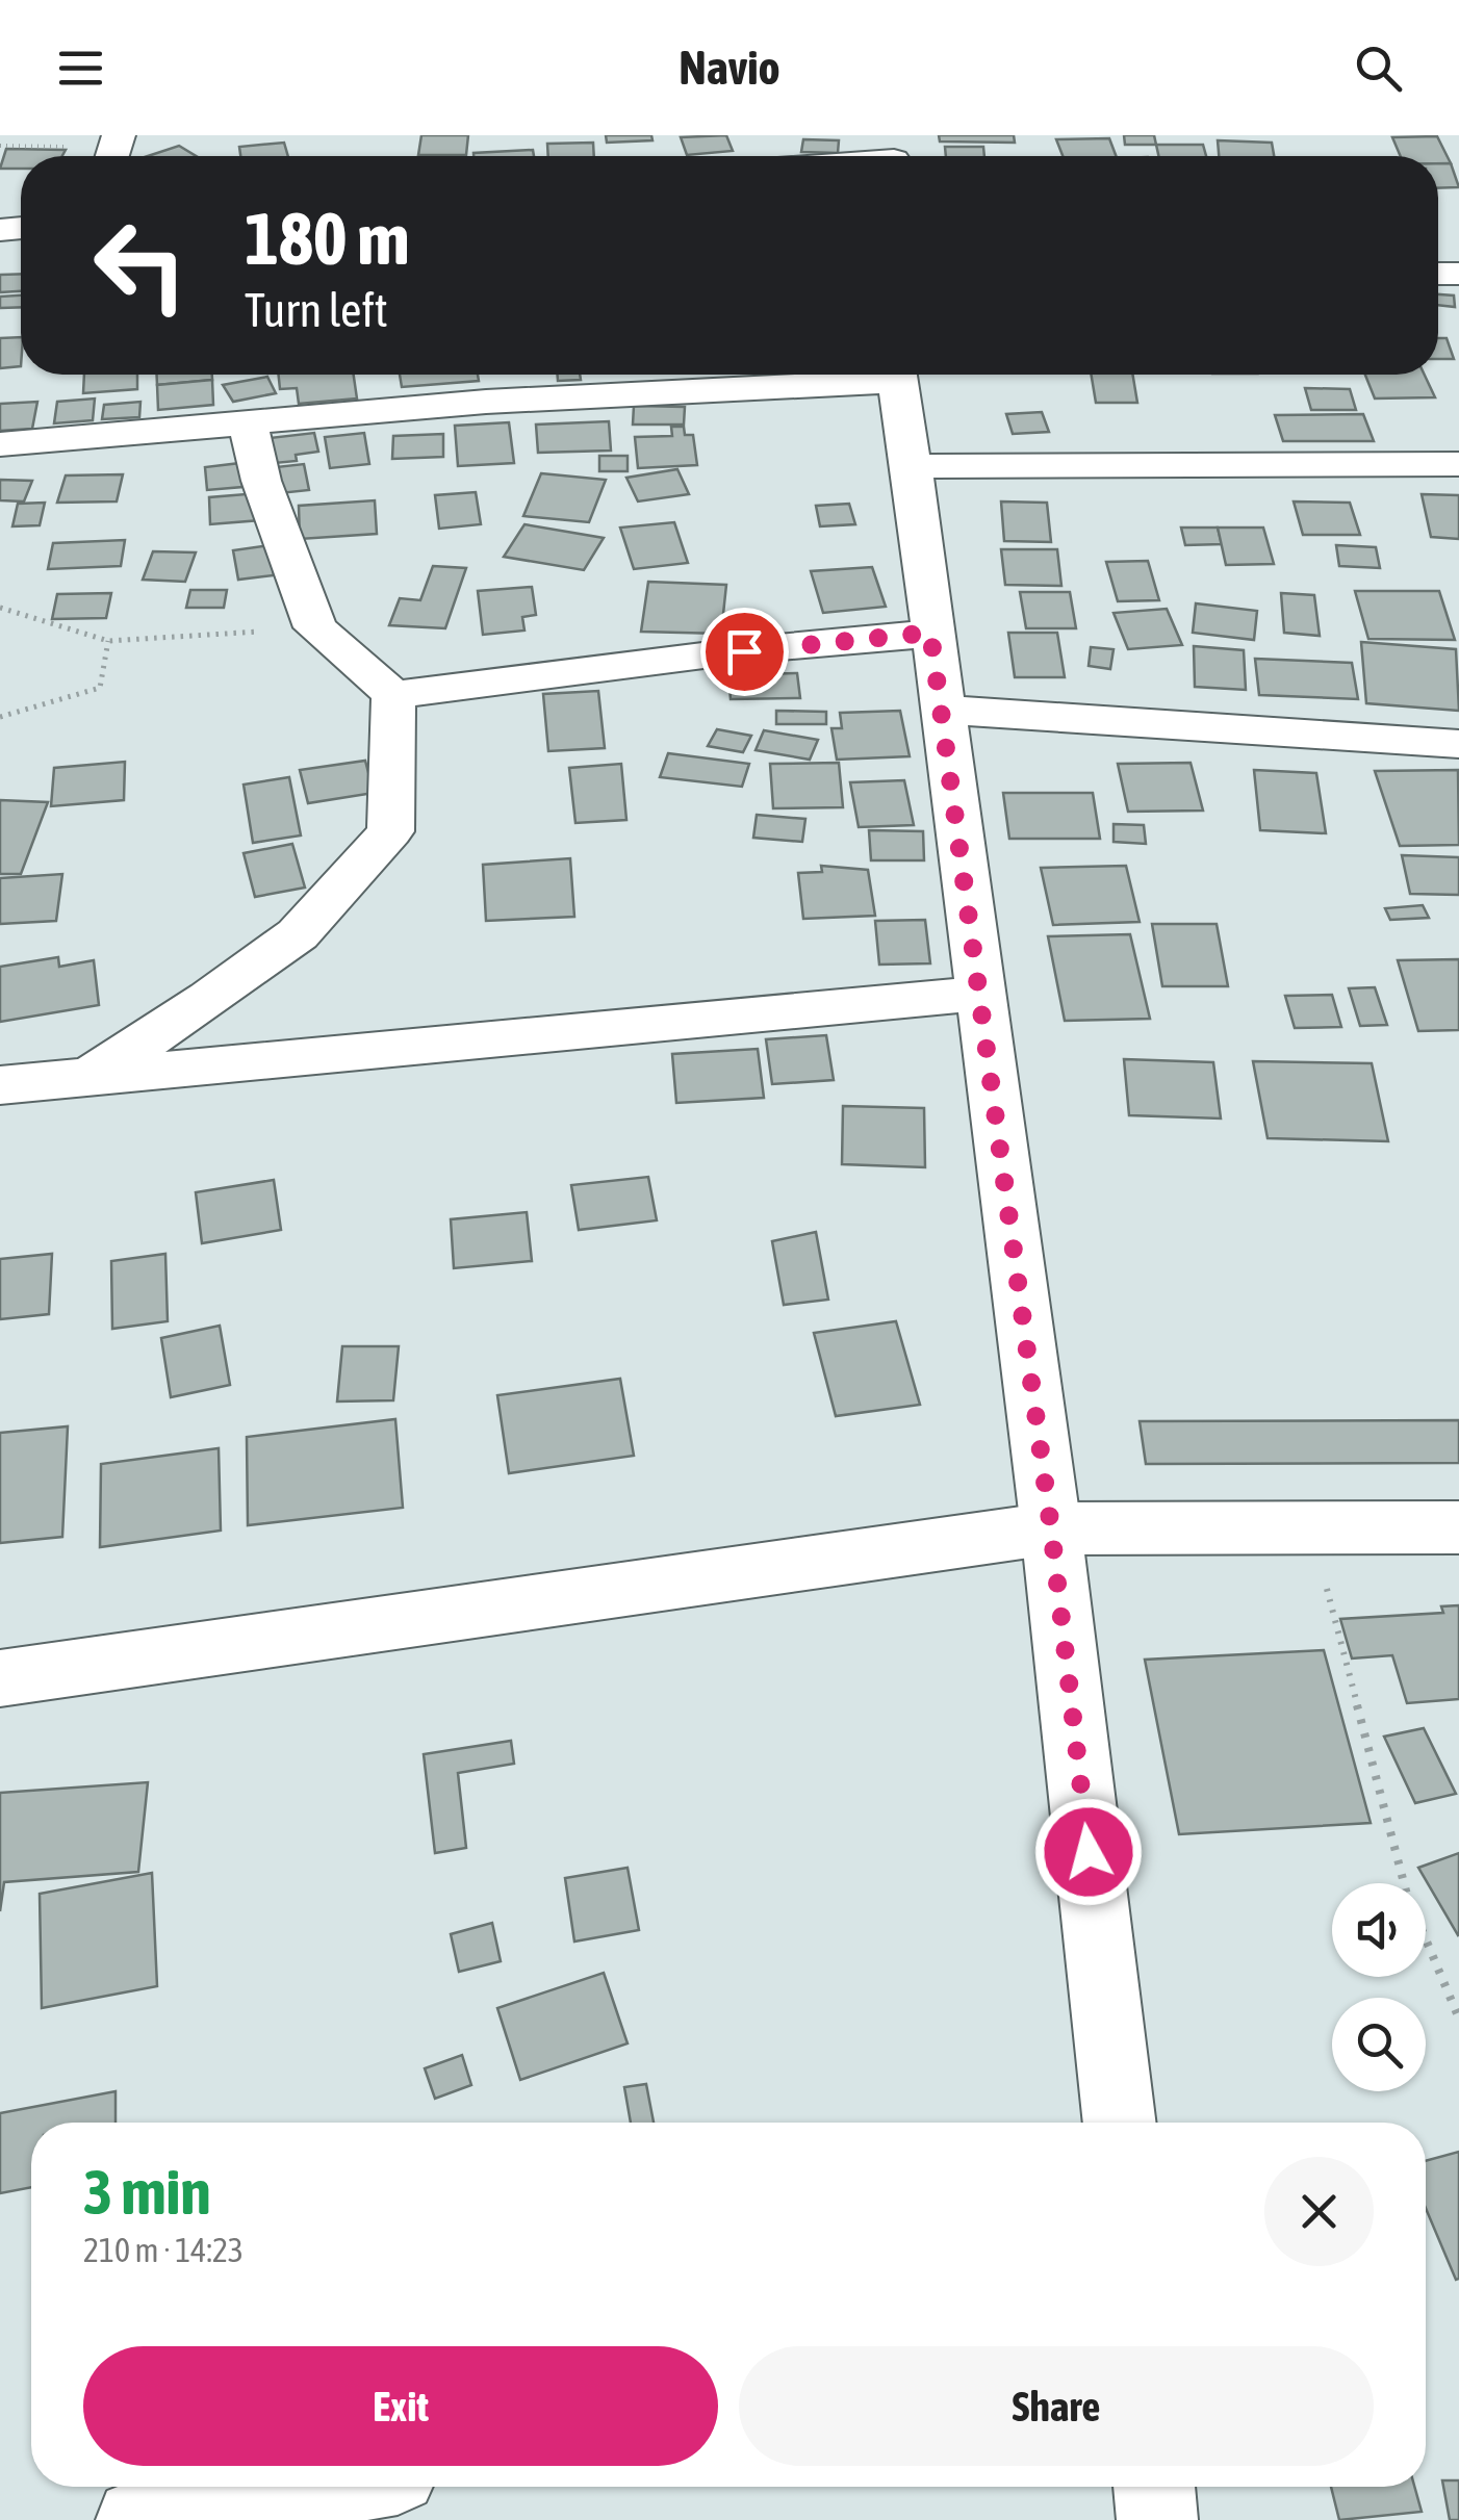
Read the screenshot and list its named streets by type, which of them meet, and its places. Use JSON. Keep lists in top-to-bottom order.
{
  "page": {
    "header": "Navio",
    "turn": ["180 m", "Turn left"],
    "heading": ["3 min", "210 m · 14:23"],
    "buttons": ["Exit", "Share"]
  }
}
